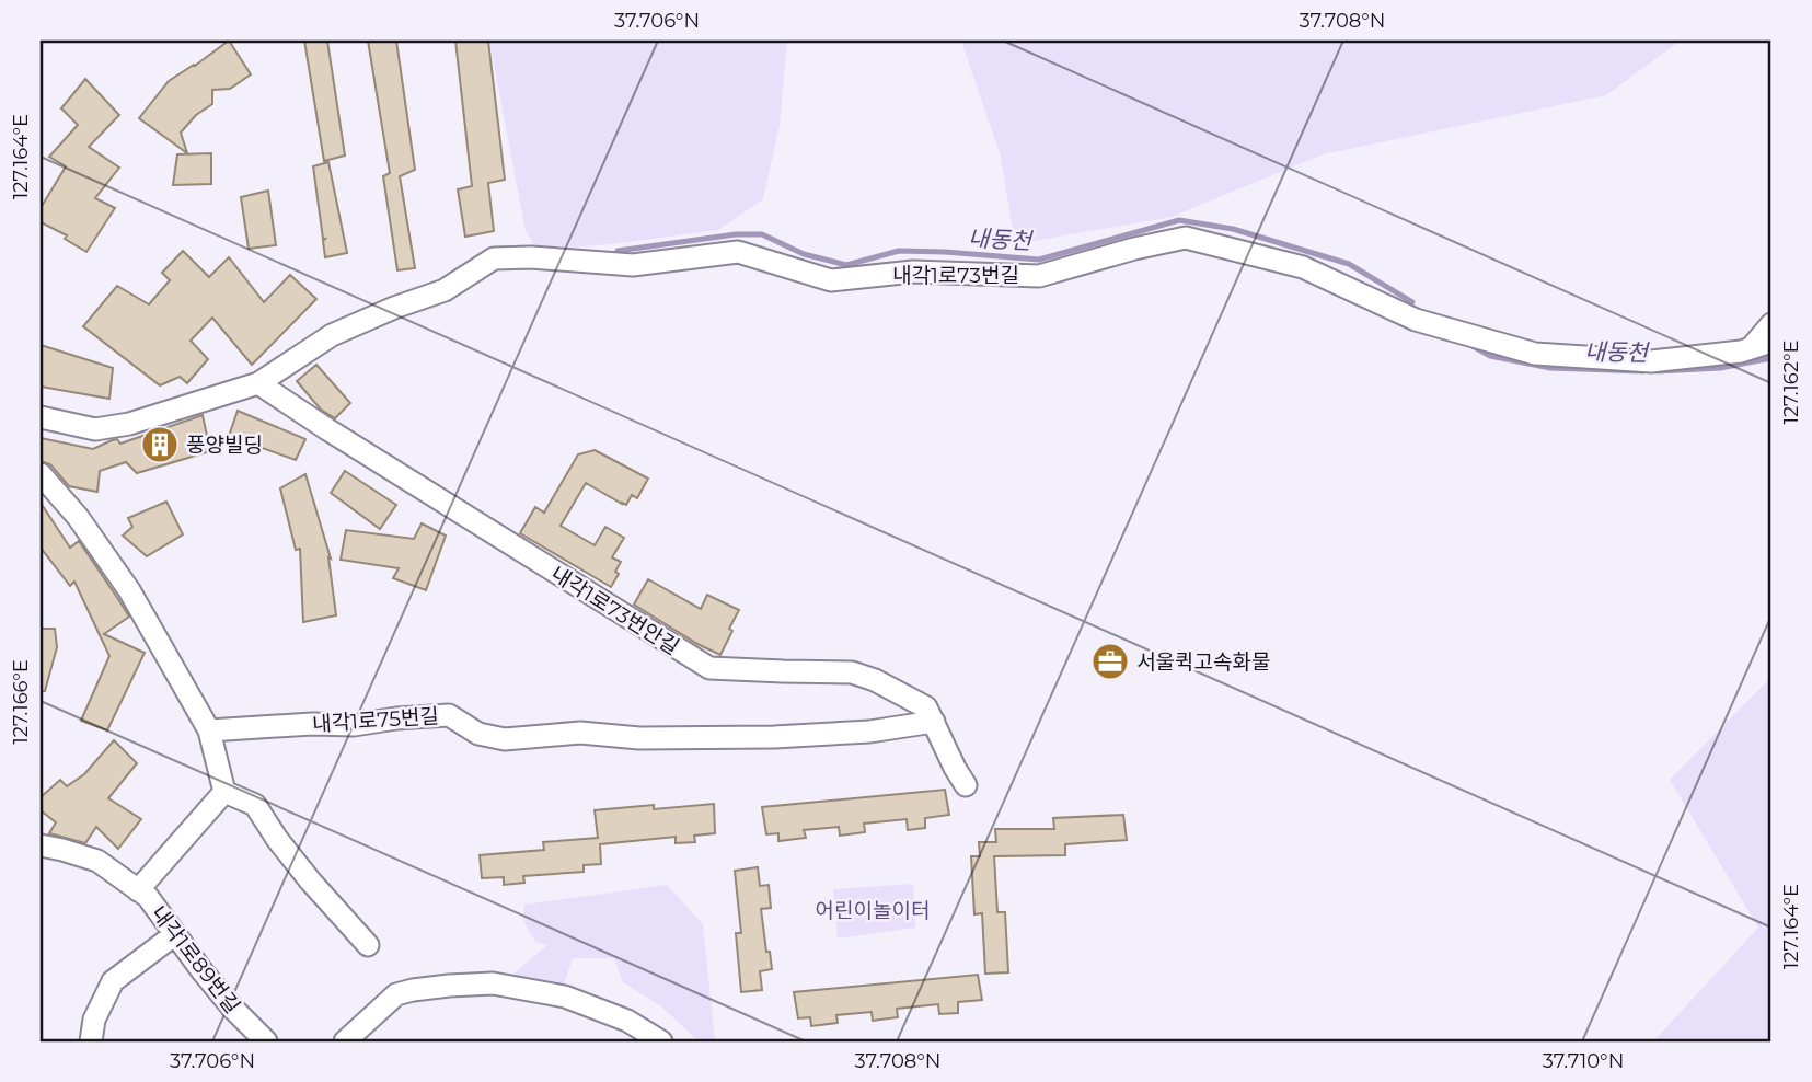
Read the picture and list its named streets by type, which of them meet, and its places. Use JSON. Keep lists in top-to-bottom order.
{
  "streets": {
    "street": [
      "내각1로73번길",
      "내각1로73번안길",
      "내각1로75번길",
      "내각1로89번길"
    ]
  },
  "crossings": [
    ["내각1로73번길", "내각1로73번안길"],
    ["내각1로73번안길", "내각1로75번길"]
  ],
  "water": ["내동천"],
  "parks": ["어린이놀이터"],
  "places": {
    "building": ["풍양빌딩"],
    "office": ["서울퀵고속화물"]
  },
  "coordinates": [
    "37.706°N",
    "37.708°N",
    "127.164°E",
    "127.162°E",
    "127.166°E",
    "37.710°N"
  ]
}
